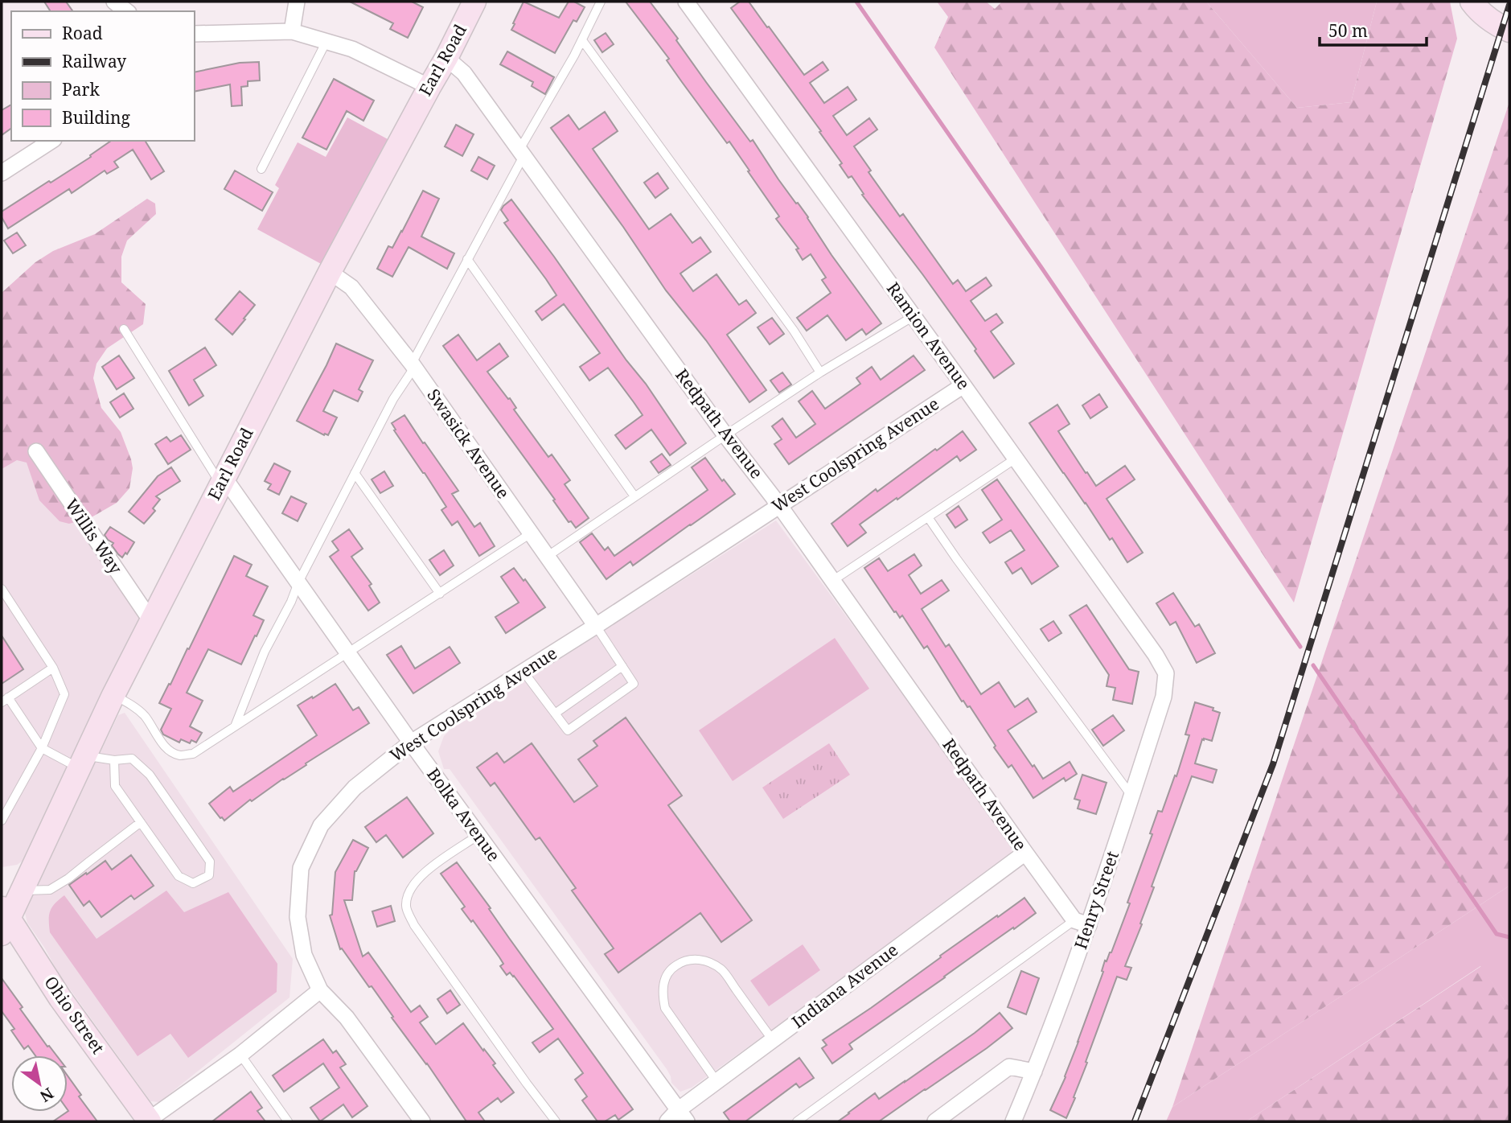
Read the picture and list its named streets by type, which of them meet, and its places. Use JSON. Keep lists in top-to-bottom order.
{
  "streets": {
    "street": [
      "Earl Road",
      "Ramion Avenue",
      "Redpath Avenue",
      "Swasick Avenue",
      "West Coolspring Avenue",
      "Willis Way",
      "Bolka Avenue",
      "Henry Street",
      "Indiana Avenue",
      "Ohio Street"
    ]
  },
  "crossings": [
    ["Earl Road", "Redpath Avenue"],
    ["Earl Road", "Swasick Avenue"],
    ["Earl Road", "Willis Way"],
    ["Earl Road", "Bolka Avenue"],
    ["Earl Road", "Ohio Street"],
    ["Ramion Avenue", "West Coolspring Avenue"],
    ["Ramion Avenue", "Henry Street"],
    ["Redpath Avenue", "West Coolspring Avenue"],
    ["Redpath Avenue", "Henry Street"],
    ["Redpath Avenue", "Indiana Avenue"],
    ["Swasick Avenue", "West Coolspring Avenue"],
    ["West Coolspring Avenue", "Bolka Avenue"],
    ["Bolka Avenue", "Indiana Avenue"]
  ],
  "legend": [
    "Road",
    "Railway",
    "Park",
    "Building"
  ],
  "scale_bar": "50 m",
  "north": "bottom right"
}
